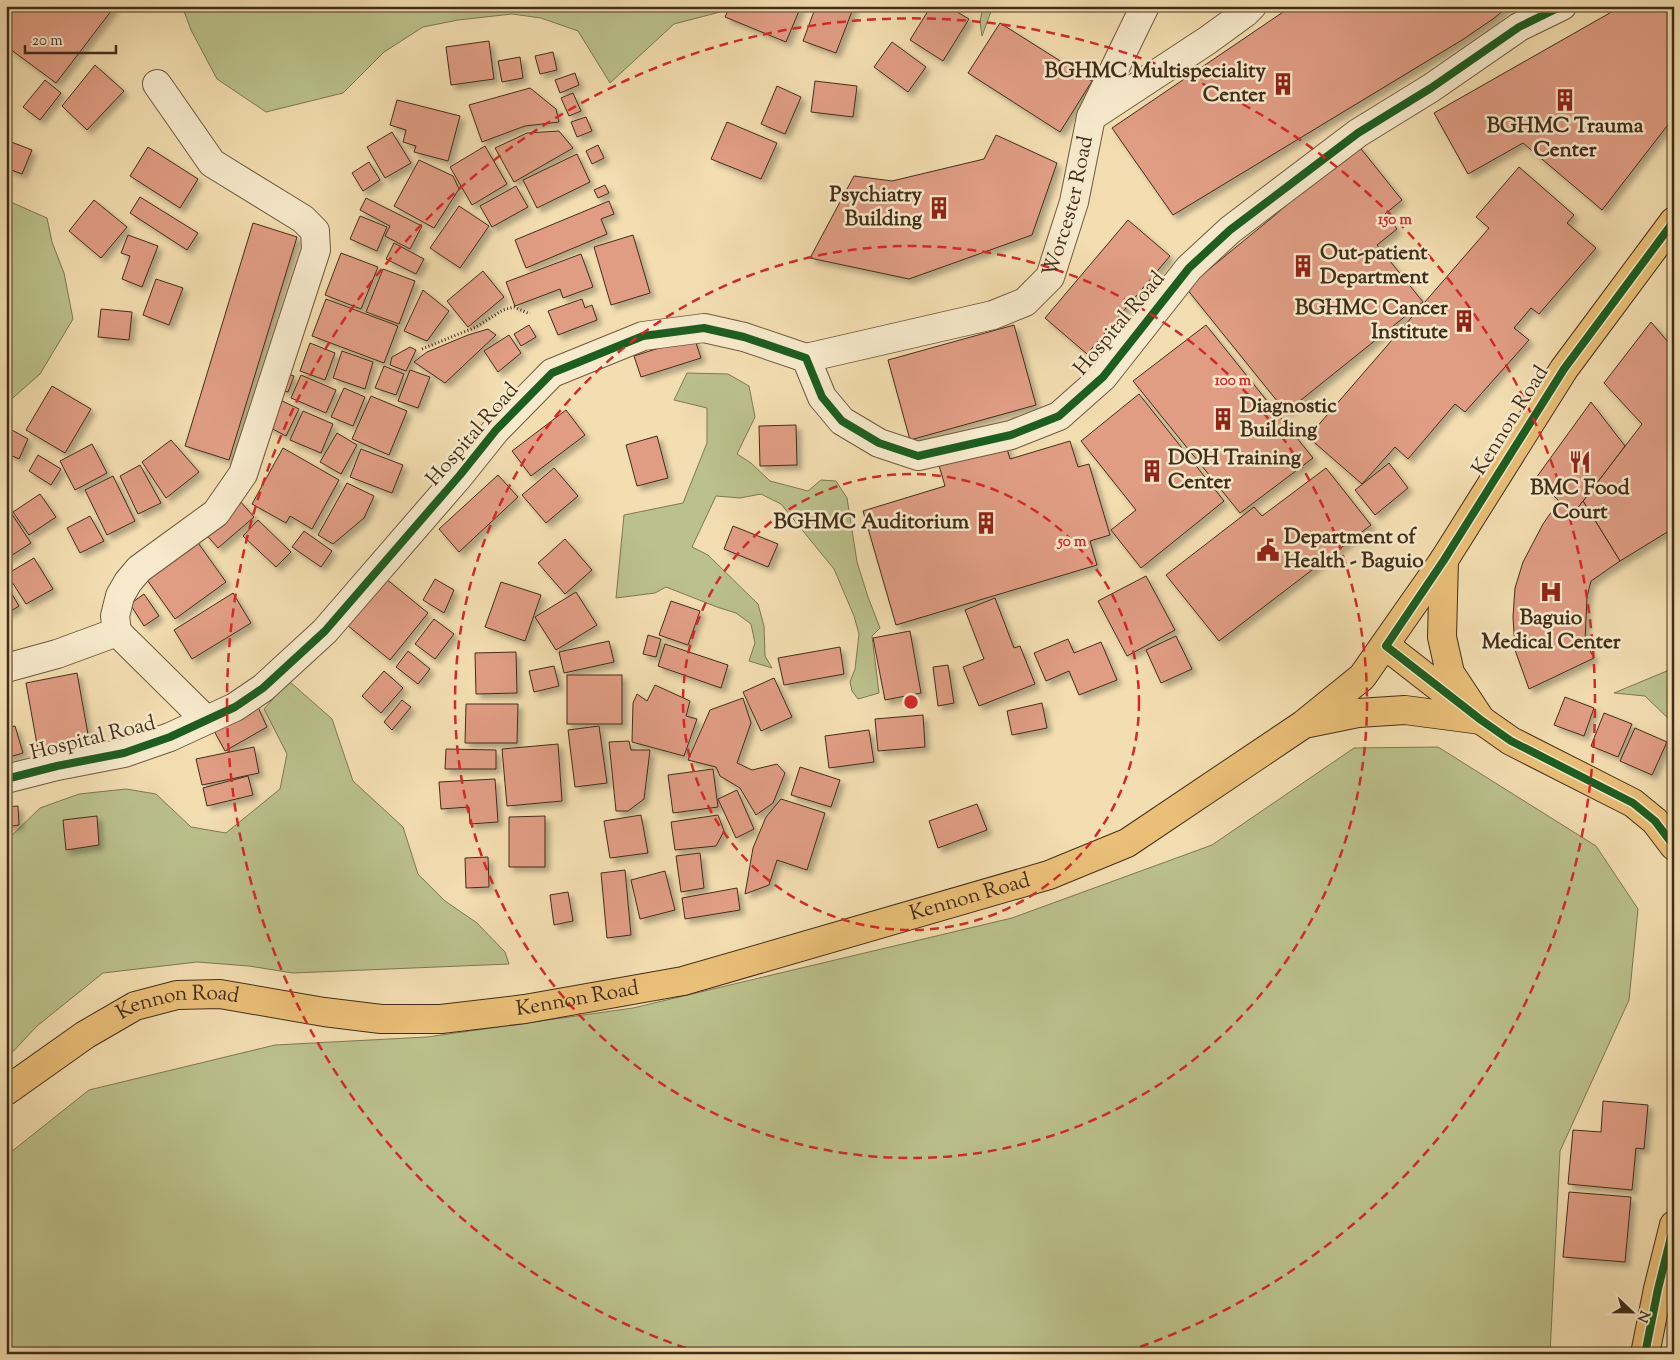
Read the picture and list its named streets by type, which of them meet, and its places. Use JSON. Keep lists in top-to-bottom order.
{
  "streets": {
    "main road": ["Kennon Road"],
    "street": ["Worcester Road", "Hospital Road"]
  },
  "crossings": [
    ["Worcester Road", "Hospital Road"]
  ],
  "places": {
    "building": [
      "BGHMC Multispeciality Center",
      "BGHMC Trauma Center",
      "Psychiatry Building",
      "Out-patient Department",
      "BGHMC Cancer Institute",
      "Diagnostic Building",
      "DOH Training Center",
      "BGHMC Auditorium"
    ],
    "restaurant": ["BMC Food Court"],
    "public building": ["Department of Health - Baguio"],
    "hospital": ["Baguio Medical Center"]
  },
  "scale_bar": "20 m",
  "north": "right",
  "rings": ["150 m", "100 m", "50 m"]
}
